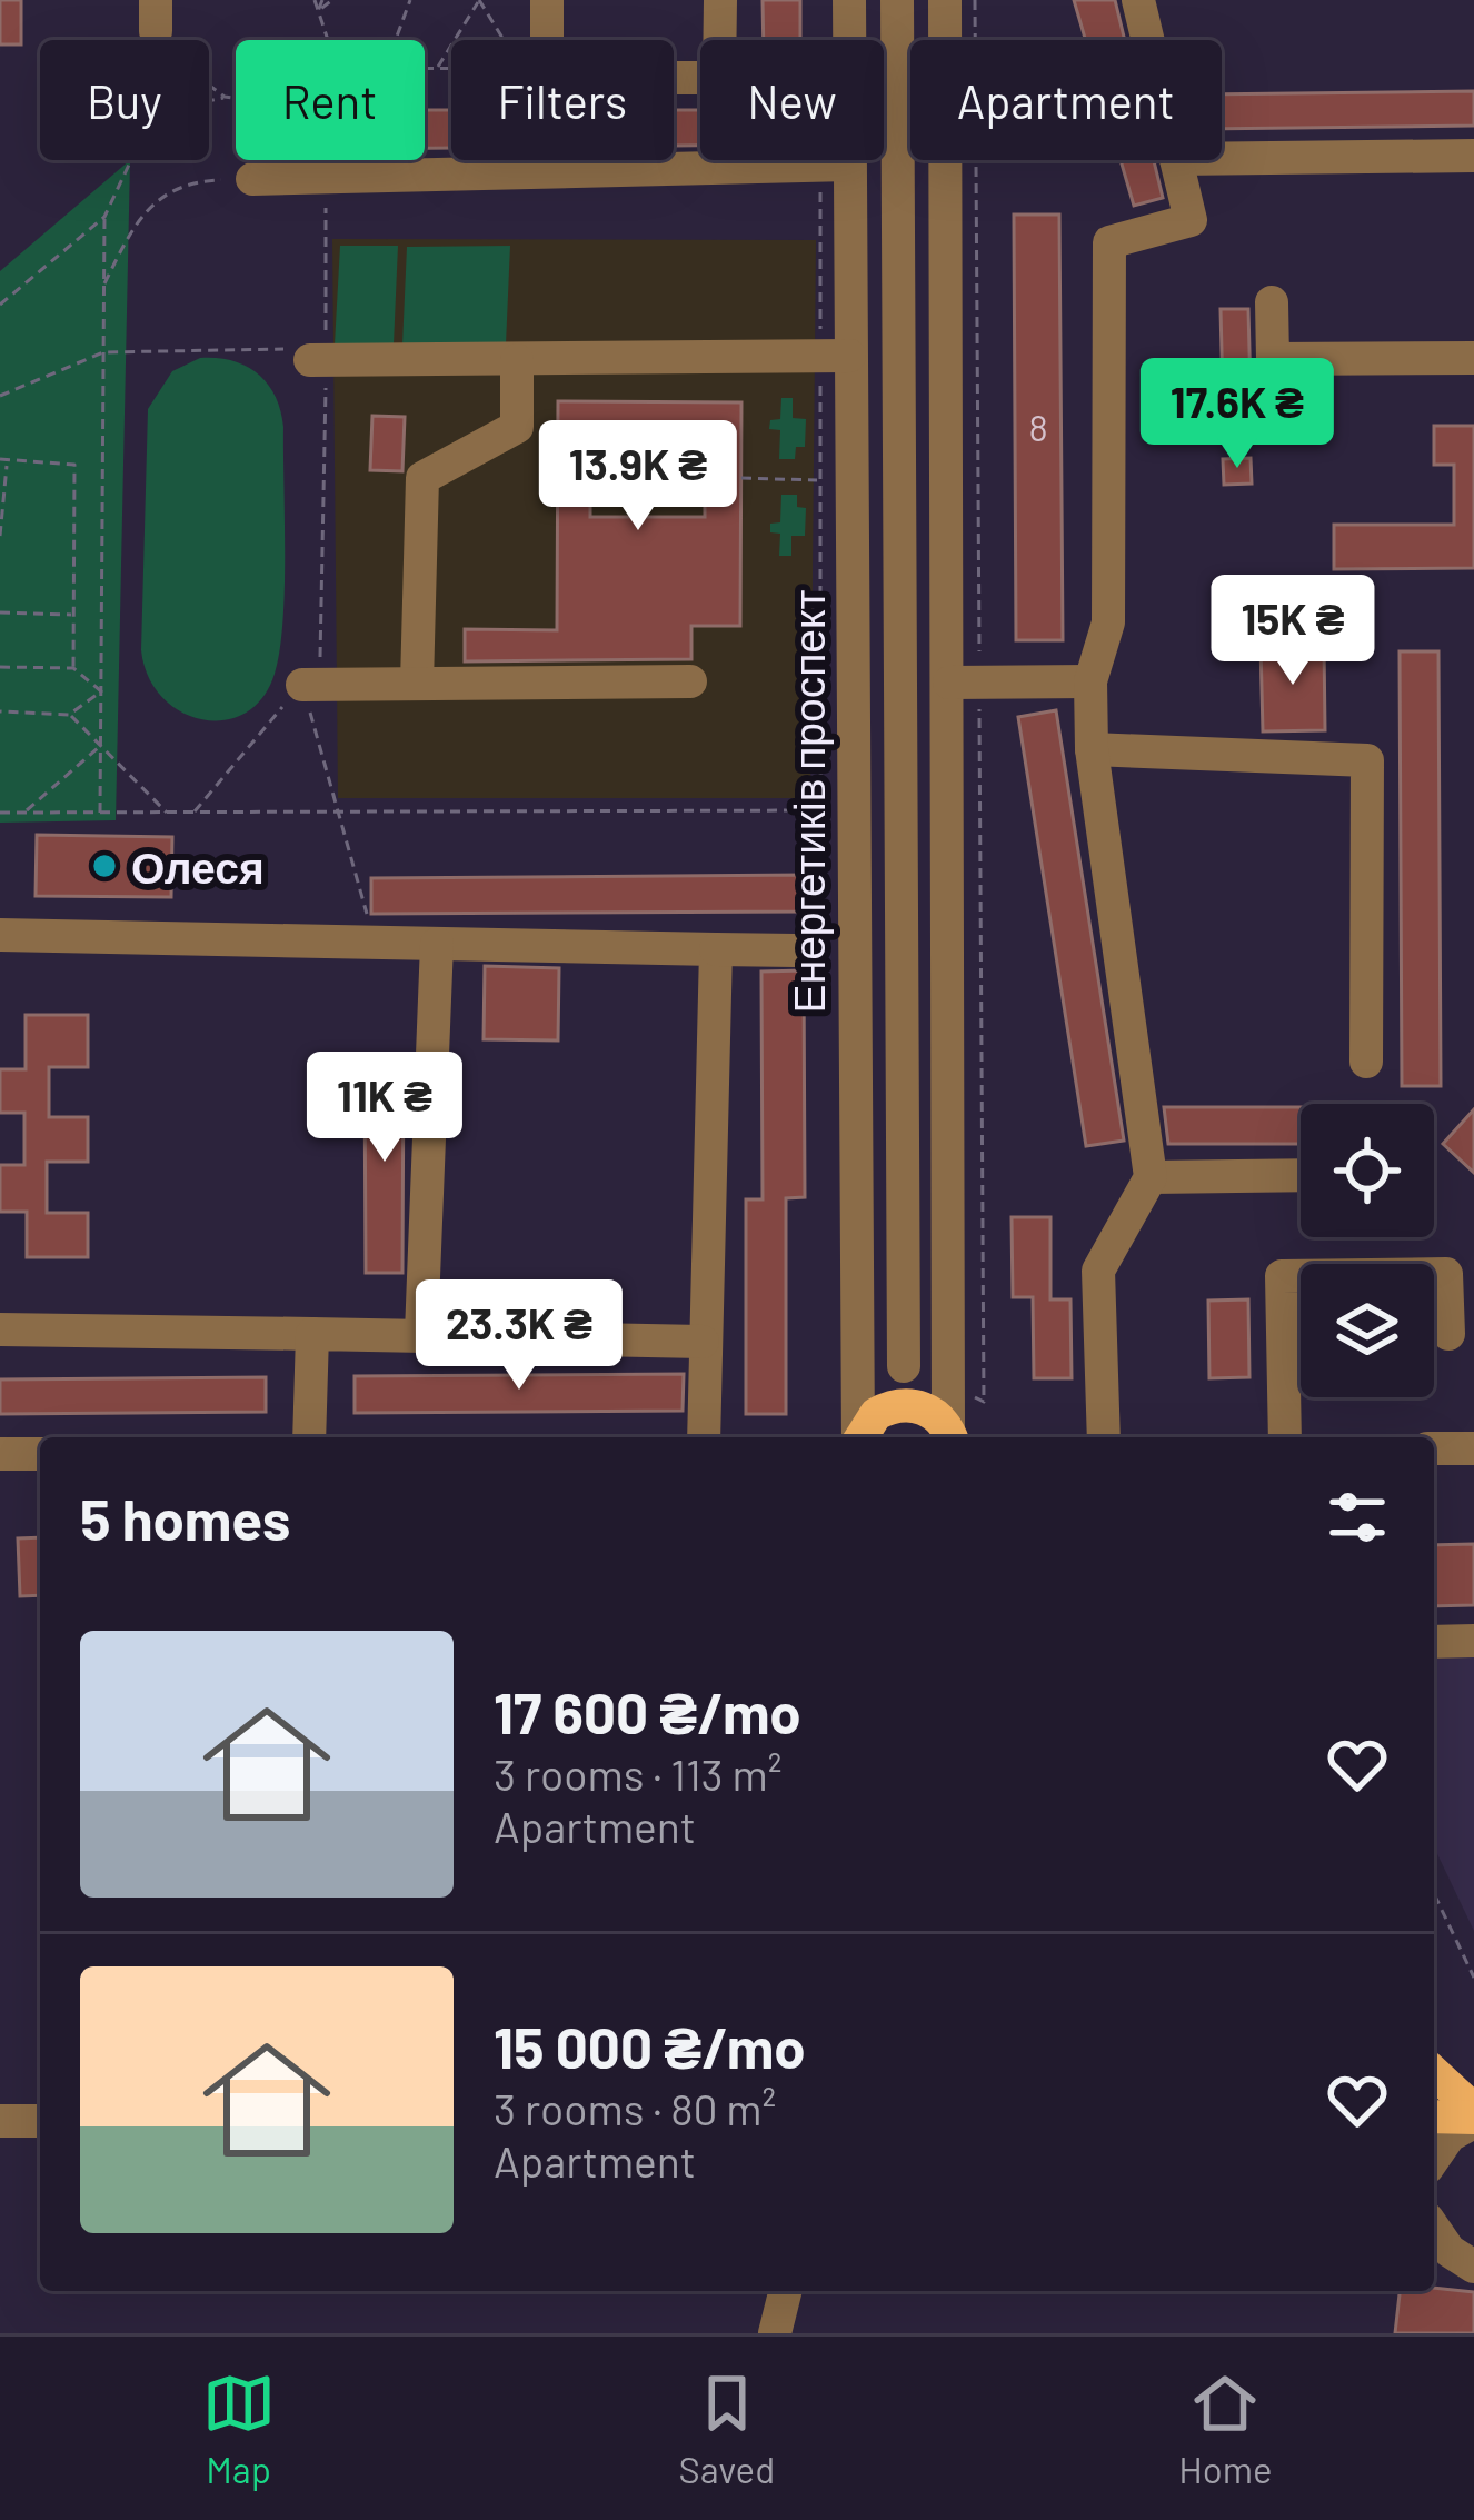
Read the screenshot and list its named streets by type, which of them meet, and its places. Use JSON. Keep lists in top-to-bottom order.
{
  "streets": {
    "street": ["Енергетиків проспект"]
  },
  "places": ["Олеся"],
  "house_numbers": ["8"],
  "page": {
    "chip": [
      "Buy",
      "Rent",
      "Filters",
      "New",
      "Apartment"
    ],
    "price": [
      "17.6K ₴",
      "13.9K ₴",
      "15K ₴",
      "11K ₴",
      "23.3K ₴"
    ],
    "heading": "5 homes",
    "list": [
      {
        "name": "17 600 ₴/mo",
        "note": "3 rooms · 113 m² · Apartment"
      },
      {
        "name": "15 000 ₴/mo",
        "note": "3 rooms · 80 m² · Apartment"
      }
    ],
    "tabs": ["Map", "Saved", "Home"]
  }
}
